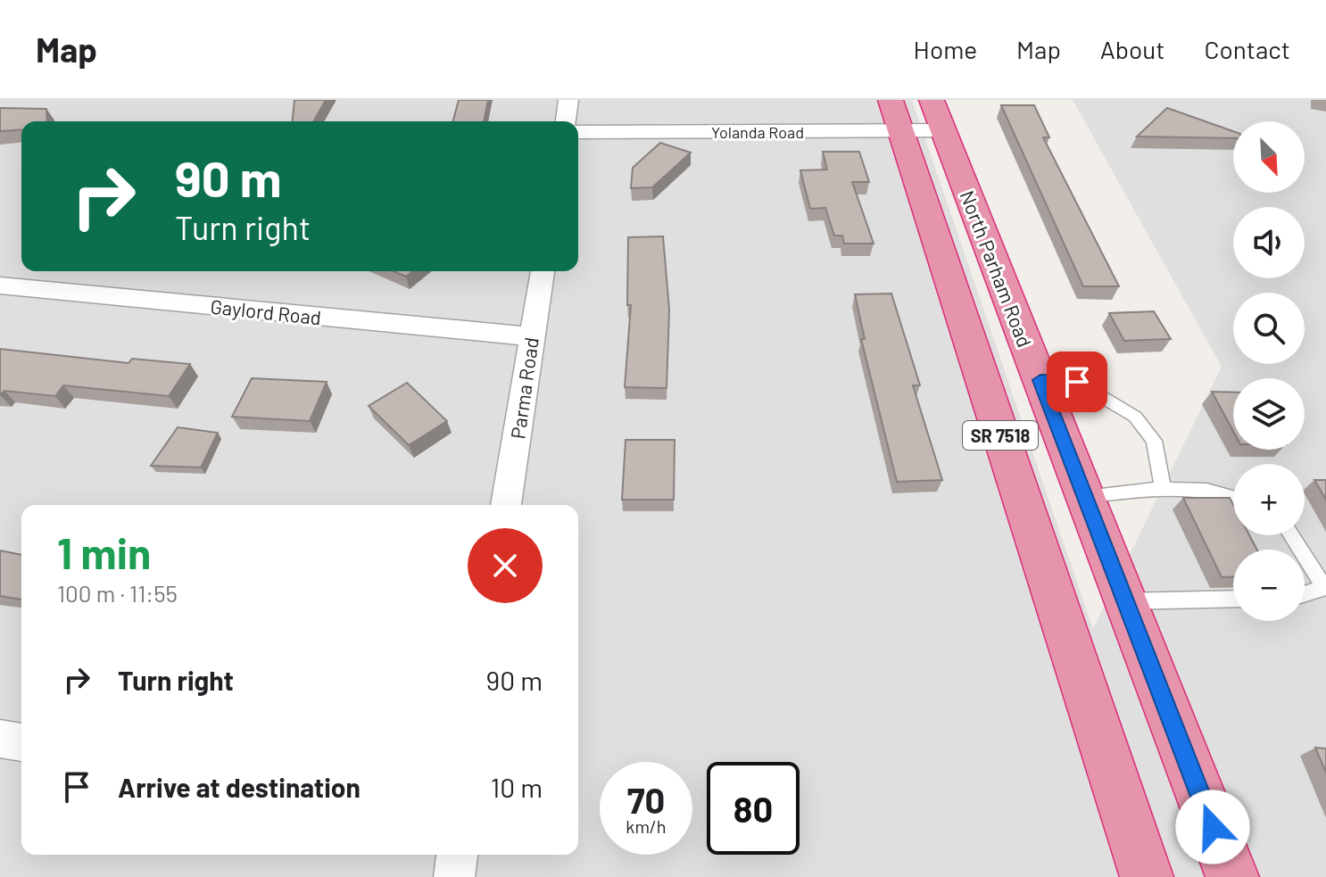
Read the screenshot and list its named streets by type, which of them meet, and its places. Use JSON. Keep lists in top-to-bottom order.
{
  "streets": {
    "highway": ["North Parham Road", "SR 7518"],
    "street": ["Yolanda Road", "Gaylord Road", "Parma Road"]
  },
  "crossings": [
    ["Yolanda Road", "North Parham Road"],
    ["Yolanda Road", "SR 7518"],
    ["Gaylord Road", "Parma Road"]
  ],
  "north": "bottom right",
  "page": {
    "header": "Map",
    "nav": [
      "Home",
      "Map",
      "About",
      "Contact"
    ],
    "map_buttons": ["+", "−"],
    "turn": ["90 m", "Turn right"],
    "heading": ["1 min", "100 m · 11:55"],
    "list": [
      {
        "name": "Turn right",
        "value": "90 m"
      },
      {
        "name": "Arrive at destination",
        "value": "10 m"
      }
    ],
    "speed": "70 km/h",
    "limit": "80"
  }
}
